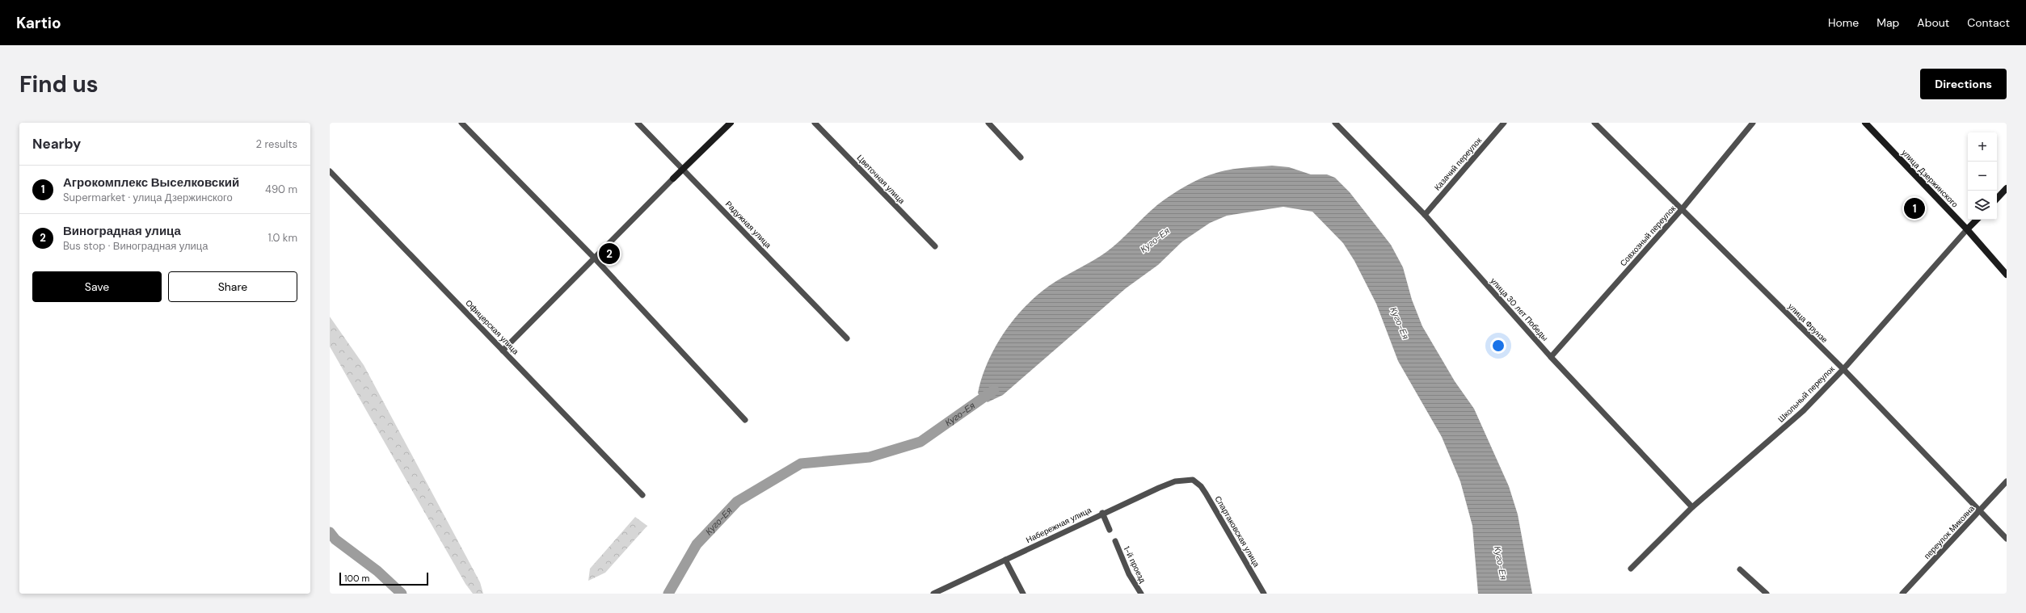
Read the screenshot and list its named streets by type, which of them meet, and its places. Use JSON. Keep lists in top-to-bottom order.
{
  "streets": {
    "street": [
      "Казачий переулок",
      "улица Дзержинского",
      "Цветочная улица",
      "Радужная улица",
      "Совхозный переулок",
      "улица 30 лет Победы",
      "улица Фрунзе",
      "Офицерская улица",
      "Школьный переулок",
      "Набережная улица",
      "Спартаковская улица",
      "переулок Микояна",
      "1-й проезд"
    ]
  },
  "crossings": [
    ["Казачий переулок", "улица 30 лет Победы"],
    ["улица Дзержинского", "Школьный переулок"],
    ["Совхозный переулок", "улица 30 лет Победы"],
    ["Совхозный переулок", "улица Фрунзе"],
    ["улица 30 лет Победы", "Школьный переулок"],
    ["улица Фрунзе", "Школьный переулок"],
    ["улица Фрунзе", "переулок Микояна"],
    ["Набережная улица", "Спартаковская улица"]
  ],
  "water": ["Куго-Ея"],
  "scale_bar": "100 m",
  "page": {
    "header": "Kartio",
    "nav": [
      "Home",
      "Map",
      "About",
      "Contact"
    ],
    "buttons": [
      "Directions",
      ["Save", "Share"]
    ],
    "title": "Find us",
    "heading": ["Nearby", "2 results"],
    "map_buttons": ["+", "−"],
    "list": [
      {
        "mark": "1",
        "name": "Агрокомплекс Выселковский",
        "note": "Supermarket · улица Дзержинского",
        "value": "490 m"
      },
      {
        "mark": "2",
        "name": "Виноградная улица",
        "note": "Bus stop · Виноградная улица",
        "value": "1.0 km"
      }
    ],
    "pins": ["1", "2"],
    "scale": "100 m"
  }
}
